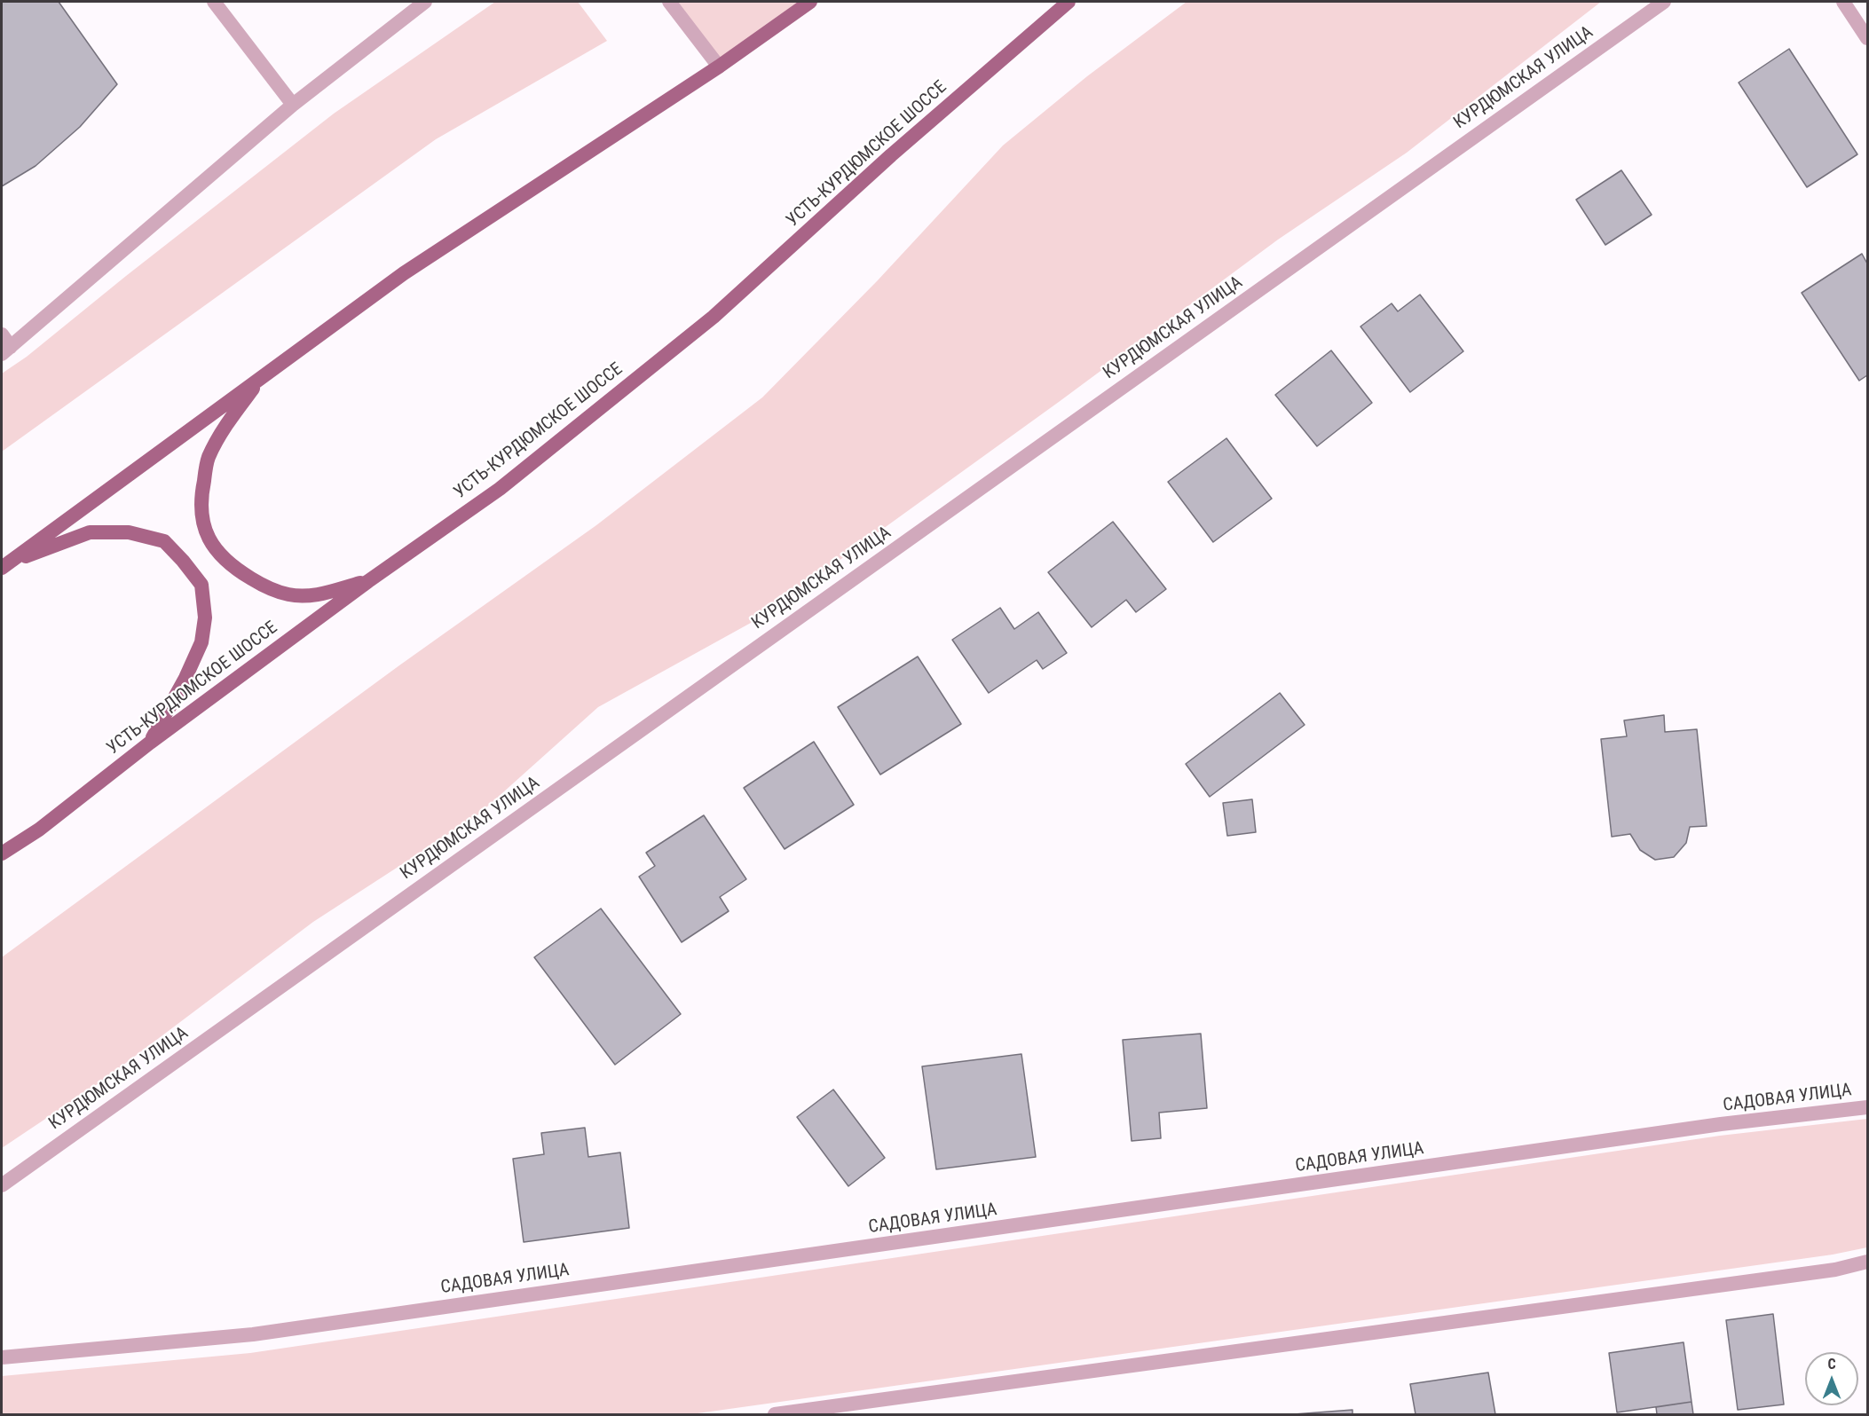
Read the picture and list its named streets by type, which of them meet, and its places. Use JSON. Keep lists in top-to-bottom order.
{
  "streets": {
    "main road": ["УСТЬ-КУРДЮМСКОЕ ШОССЕ"],
    "street": ["КУРДЮМСКАЯ УЛИЦА", "САДОВАЯ УЛИЦА"]
  },
  "north": "top"
}
